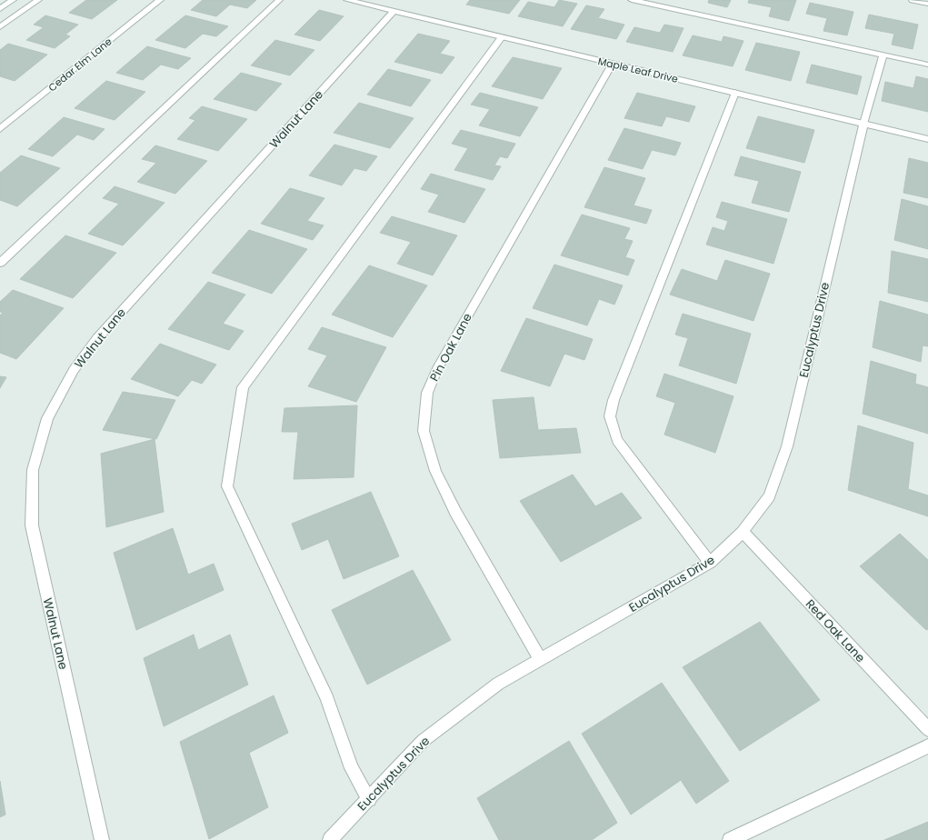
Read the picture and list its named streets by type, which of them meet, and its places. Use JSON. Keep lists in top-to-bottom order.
{
  "streets": {
    "street": [
      "Cedar Elm Lane",
      "Maple Leaf Drive",
      "Walnut Lane",
      "Eucalyptus Drive",
      "Pin Oak Lane",
      "Red Oak Lane"
    ]
  },
  "crossings": [
    ["Maple Leaf Drive", "Walnut Lane"],
    ["Maple Leaf Drive", "Eucalyptus Drive"],
    ["Maple Leaf Drive", "Pin Oak Lane"],
    ["Eucalyptus Drive", "Pin Oak Lane"],
    ["Eucalyptus Drive", "Red Oak Lane"]
  ]
}
